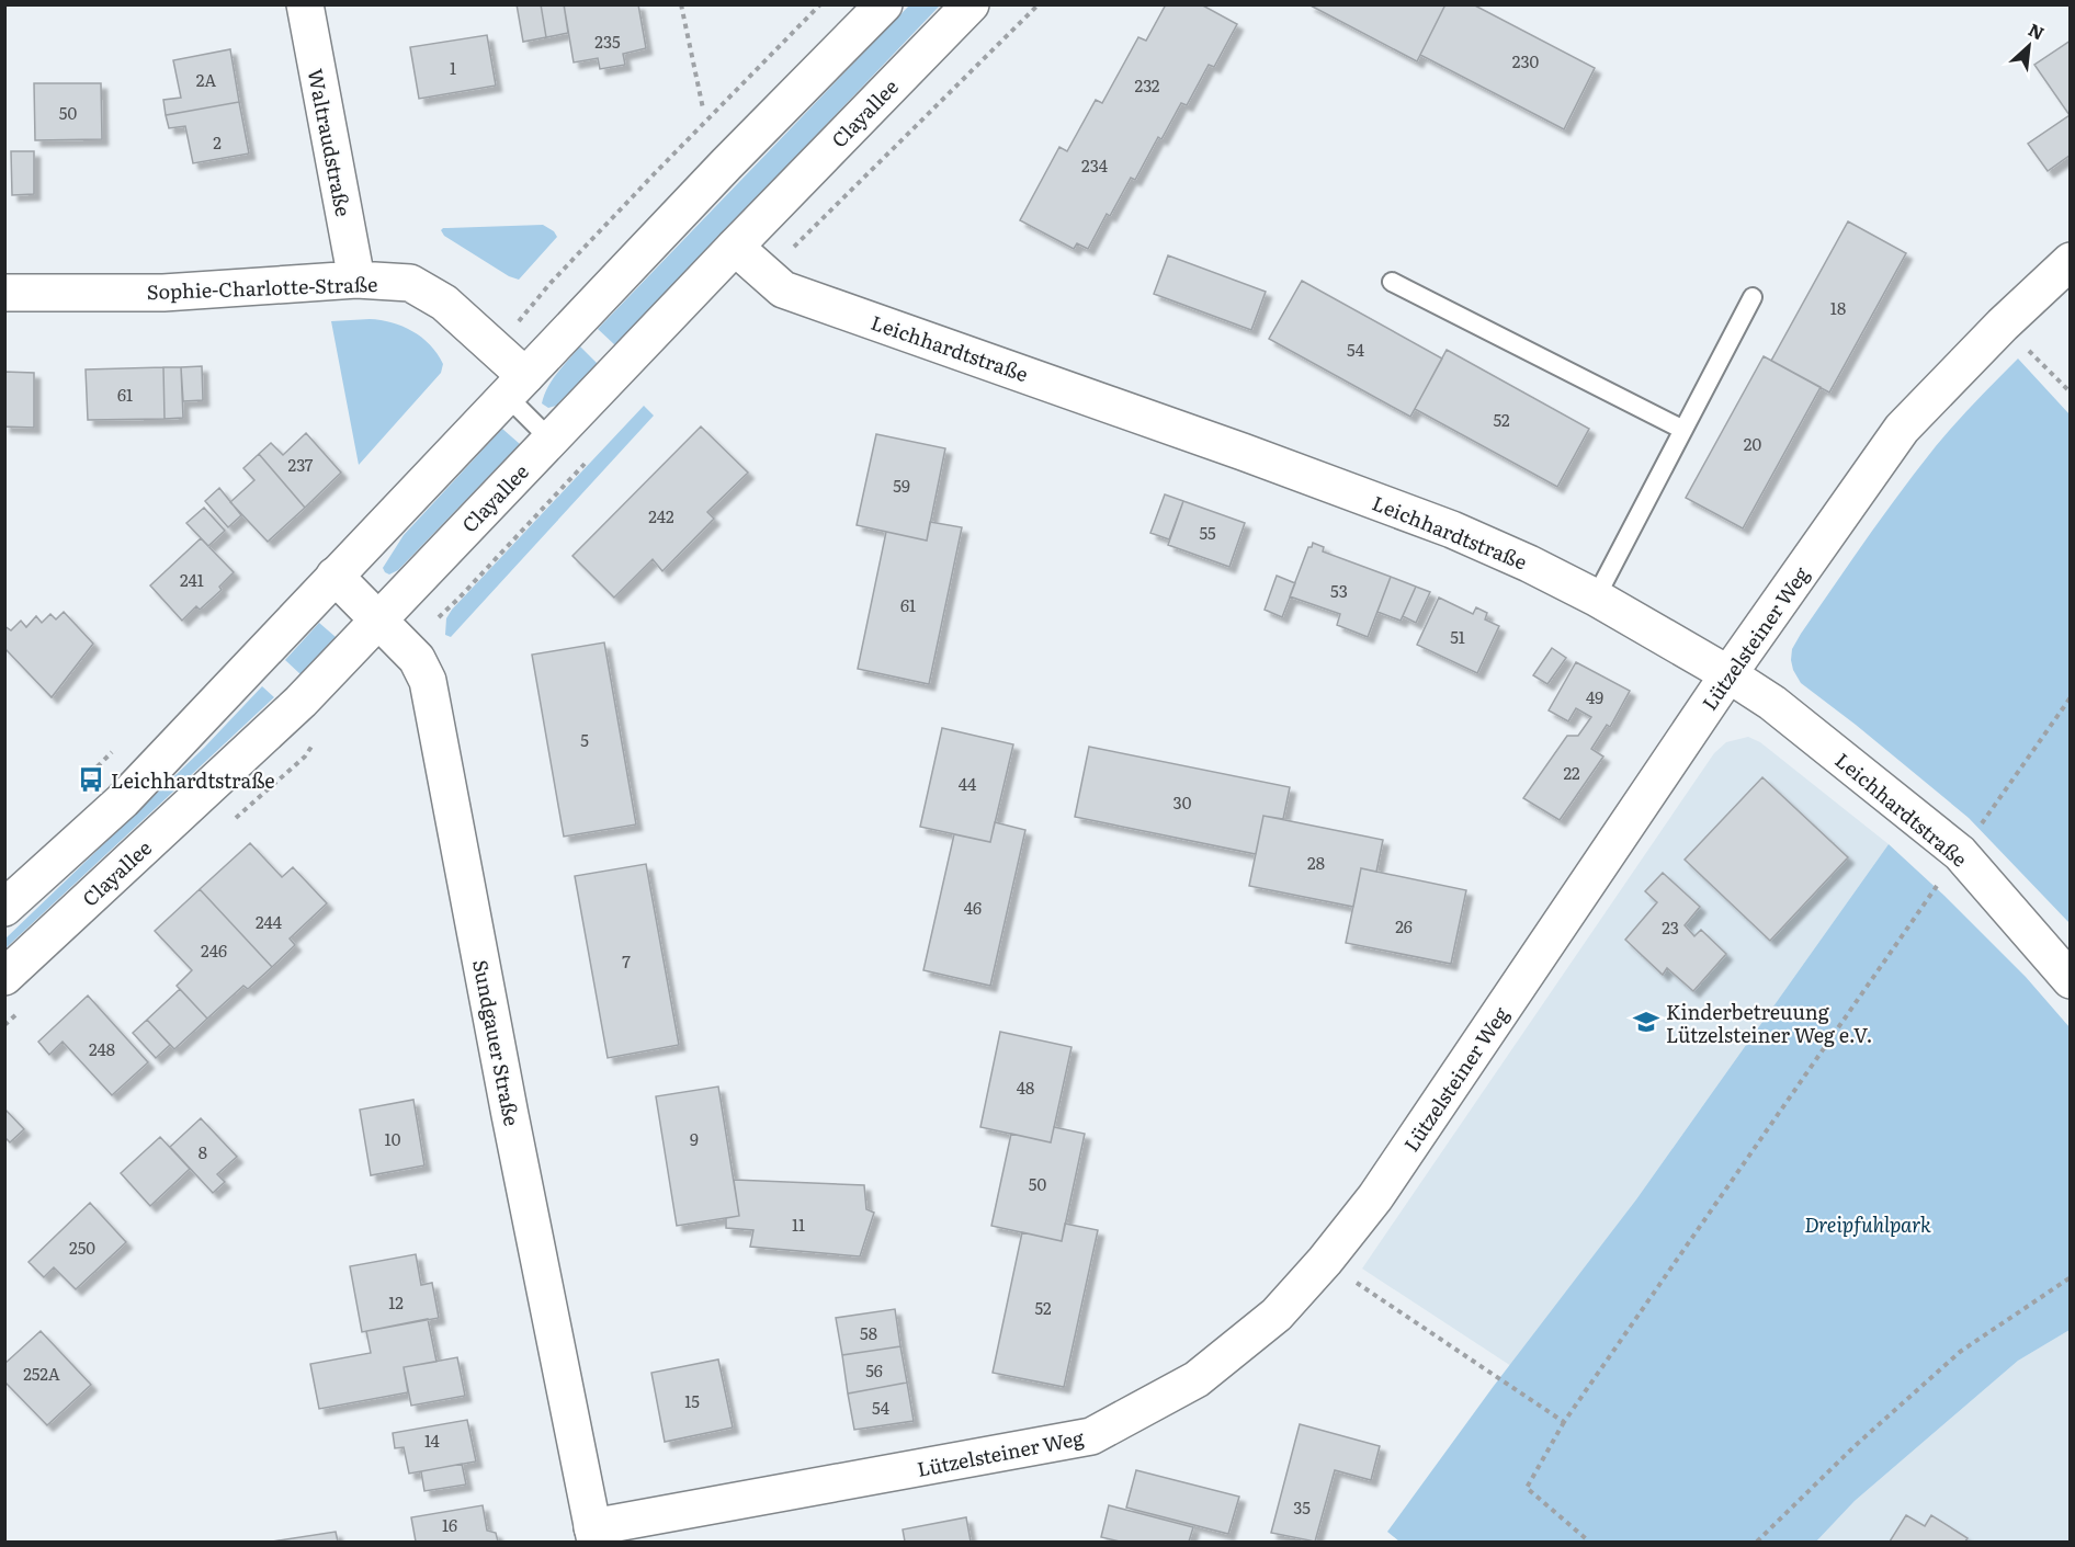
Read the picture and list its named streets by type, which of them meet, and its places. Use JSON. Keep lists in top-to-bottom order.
{
  "streets": {
    "street": [
      "Clayallee",
      "Waltraudstraße",
      "Sophie-Charlotte-Straße",
      "Leichhardtstraße",
      "Lützelsteiner Weg",
      "Sundgauer Straße"
    ]
  },
  "crossings": [
    ["Clayallee", "Leichhardtstraße"],
    ["Clayallee", "Sundgauer Straße"],
    ["Waltraudstraße", "Sophie-Charlotte-Straße"],
    ["Leichhardtstraße", "Lützelsteiner Weg"],
    ["Lützelsteiner Weg", "Sundgauer Straße"]
  ],
  "parks": ["Dreipfuhlpark"],
  "places": {
    "bus stop": ["Leichhardtstraße"],
    "school or university": ["Kinderbetreuung Lützelsteiner Weg e.V."]
  },
  "house_numbers": [
    "235",
    "230",
    "1",
    "2A",
    "232",
    "50",
    "2",
    "234",
    "18",
    "54",
    "61",
    "52",
    "20",
    "237",
    "59",
    "242",
    "55",
    "241",
    "53",
    "61",
    "51",
    "49",
    "5",
    "22",
    "44",
    "30",
    "28",
    "46",
    "244",
    "26",
    "23",
    "246",
    "7",
    "248",
    "48",
    "10",
    "9",
    "8",
    "50",
    "11",
    "250",
    "12",
    "52",
    "58",
    "56",
    "252A",
    "15",
    "54",
    "14",
    "35",
    "16"
  ],
  "north": "top right"
}
